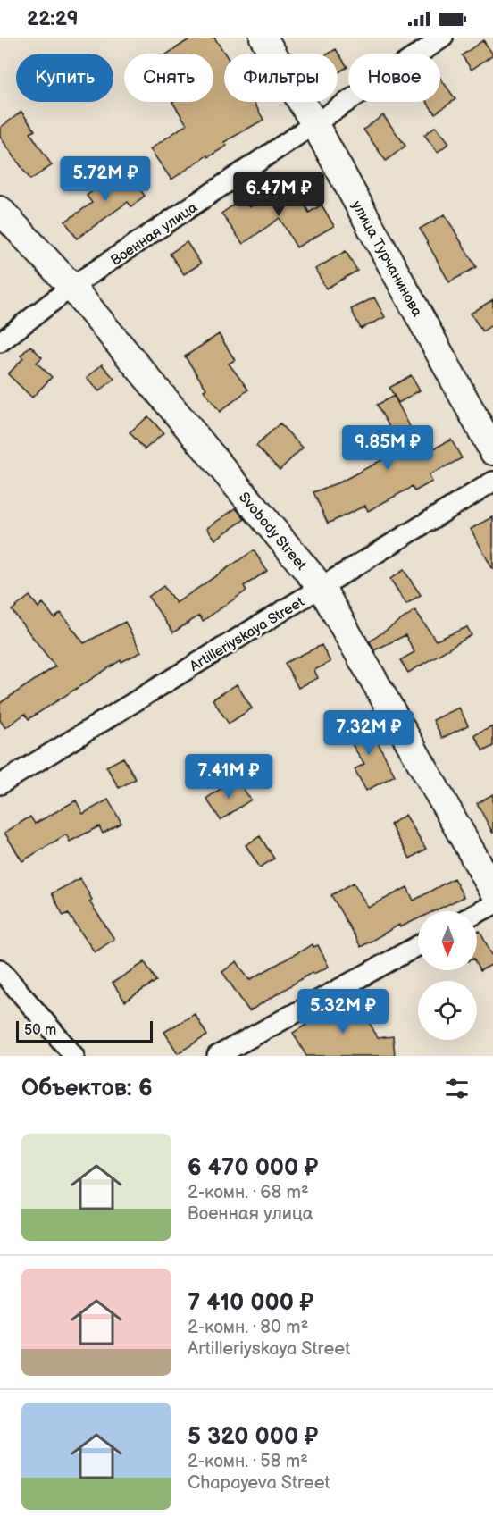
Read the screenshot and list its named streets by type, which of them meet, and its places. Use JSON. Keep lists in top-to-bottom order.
{
  "streets": {
    "street": [
      "Военная улица",
      "улица Турчанинова",
      "Svobody Street",
      "Artilleriyskaya Street"
    ]
  },
  "crossings": [
    ["Военная улица", "улица Турчанинова"],
    ["Военная улица", "Svobody Street"],
    ["Svobody Street", "Artilleriyskaya Street"]
  ],
  "scale_bar": "50 m",
  "north": "bottom",
  "page": {
    "status": "22:29",
    "chip": [
      "Купить",
      "Снять",
      "Фильтры",
      "Новое"
    ],
    "price": [
      "5.72M ₽",
      "6.47M ₽",
      "9.85M ₽",
      "7.32M ₽",
      "7.41M ₽",
      "5.32M ₽"
    ],
    "scale": "50 m",
    "heading": "Объектов: 6",
    "list": [
      {
        "name": "6 470 000 ₽",
        "note": "2-комн. · 68 m² · Военная улица"
      },
      {
        "name": "7 410 000 ₽",
        "note": "2-комн. · 80 m² · Artilleriyskaya Street"
      },
      {
        "name": "5 320 000 ₽",
        "note": "2-комн. · 58 m² · Chapayeva Street"
      }
    ]
  }
}
